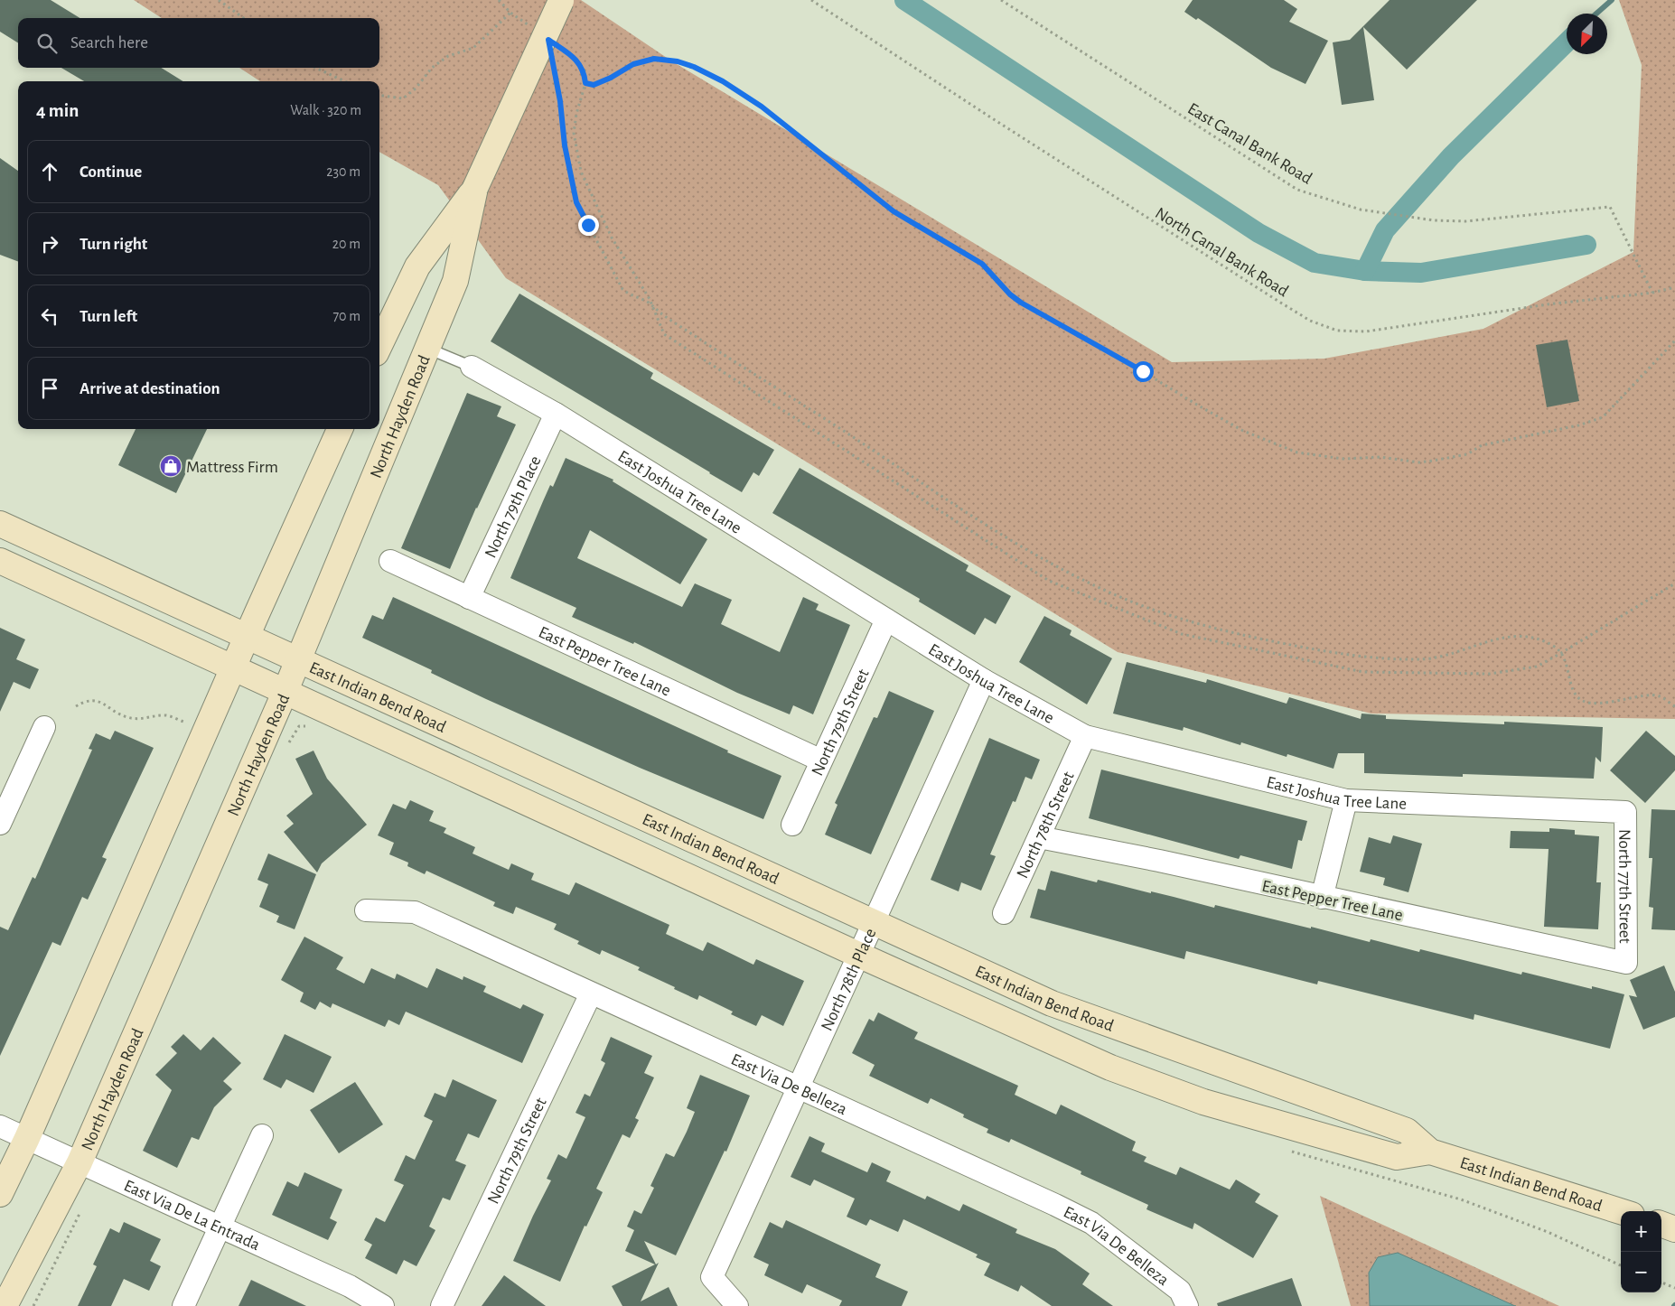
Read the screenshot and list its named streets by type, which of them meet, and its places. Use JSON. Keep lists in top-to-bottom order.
{
  "streets": {
    "main road": ["North Hayden Road", "East Indian Bend Road"],
    "street": [
      "East Joshua Tree Lane",
      "North 79th Place",
      "East Pepper Tree Lane",
      "North 79th Street",
      "North 78th Street",
      "North 77th Street",
      "North 78th Place",
      "East Via De Belleza",
      "East Via De La Entrada"
    ],
    "path": ["East Canal Bank Road", "North Canal Bank Road"]
  },
  "crossings": [
    ["East Canal Bank Road", "North Canal Bank Road"],
    ["North Hayden Road", "East Joshua Tree Lane"],
    ["North Hayden Road", "East Indian Bend Road"],
    ["North Hayden Road", "East Via De La Entrada"],
    ["East Joshua Tree Lane", "North 79th Place"],
    ["East Joshua Tree Lane", "North 79th Street"],
    ["East Joshua Tree Lane", "North 78th Street"],
    ["East Joshua Tree Lane", "North 77th Street"],
    ["East Joshua Tree Lane", "North 78th Place"],
    ["North 79th Place", "East Pepper Tree Lane"],
    ["East Pepper Tree Lane", "North 79th Street"],
    ["East Pepper Tree Lane", "North 78th Street"],
    ["East Pepper Tree Lane", "North 77th Street"],
    ["East Indian Bend Road", "North 78th Place"],
    ["North 79th Street", "East Via De Belleza"],
    ["North 78th Place", "East Via De Belleza"]
  ],
  "places": {
    "shop": ["Mattress Firm"]
  },
  "north": "bottom left",
  "page": {
    "search": "Search here",
    "heading": ["4 min", "Walk · 320 m"],
    "list": [
      ["Continue", "230 m"],
      ["Turn right", "20 m"],
      ["Turn left", "70 m"],
      "Arrive at destination"
    ],
    "map_buttons": ["+", "−"]
  }
}
